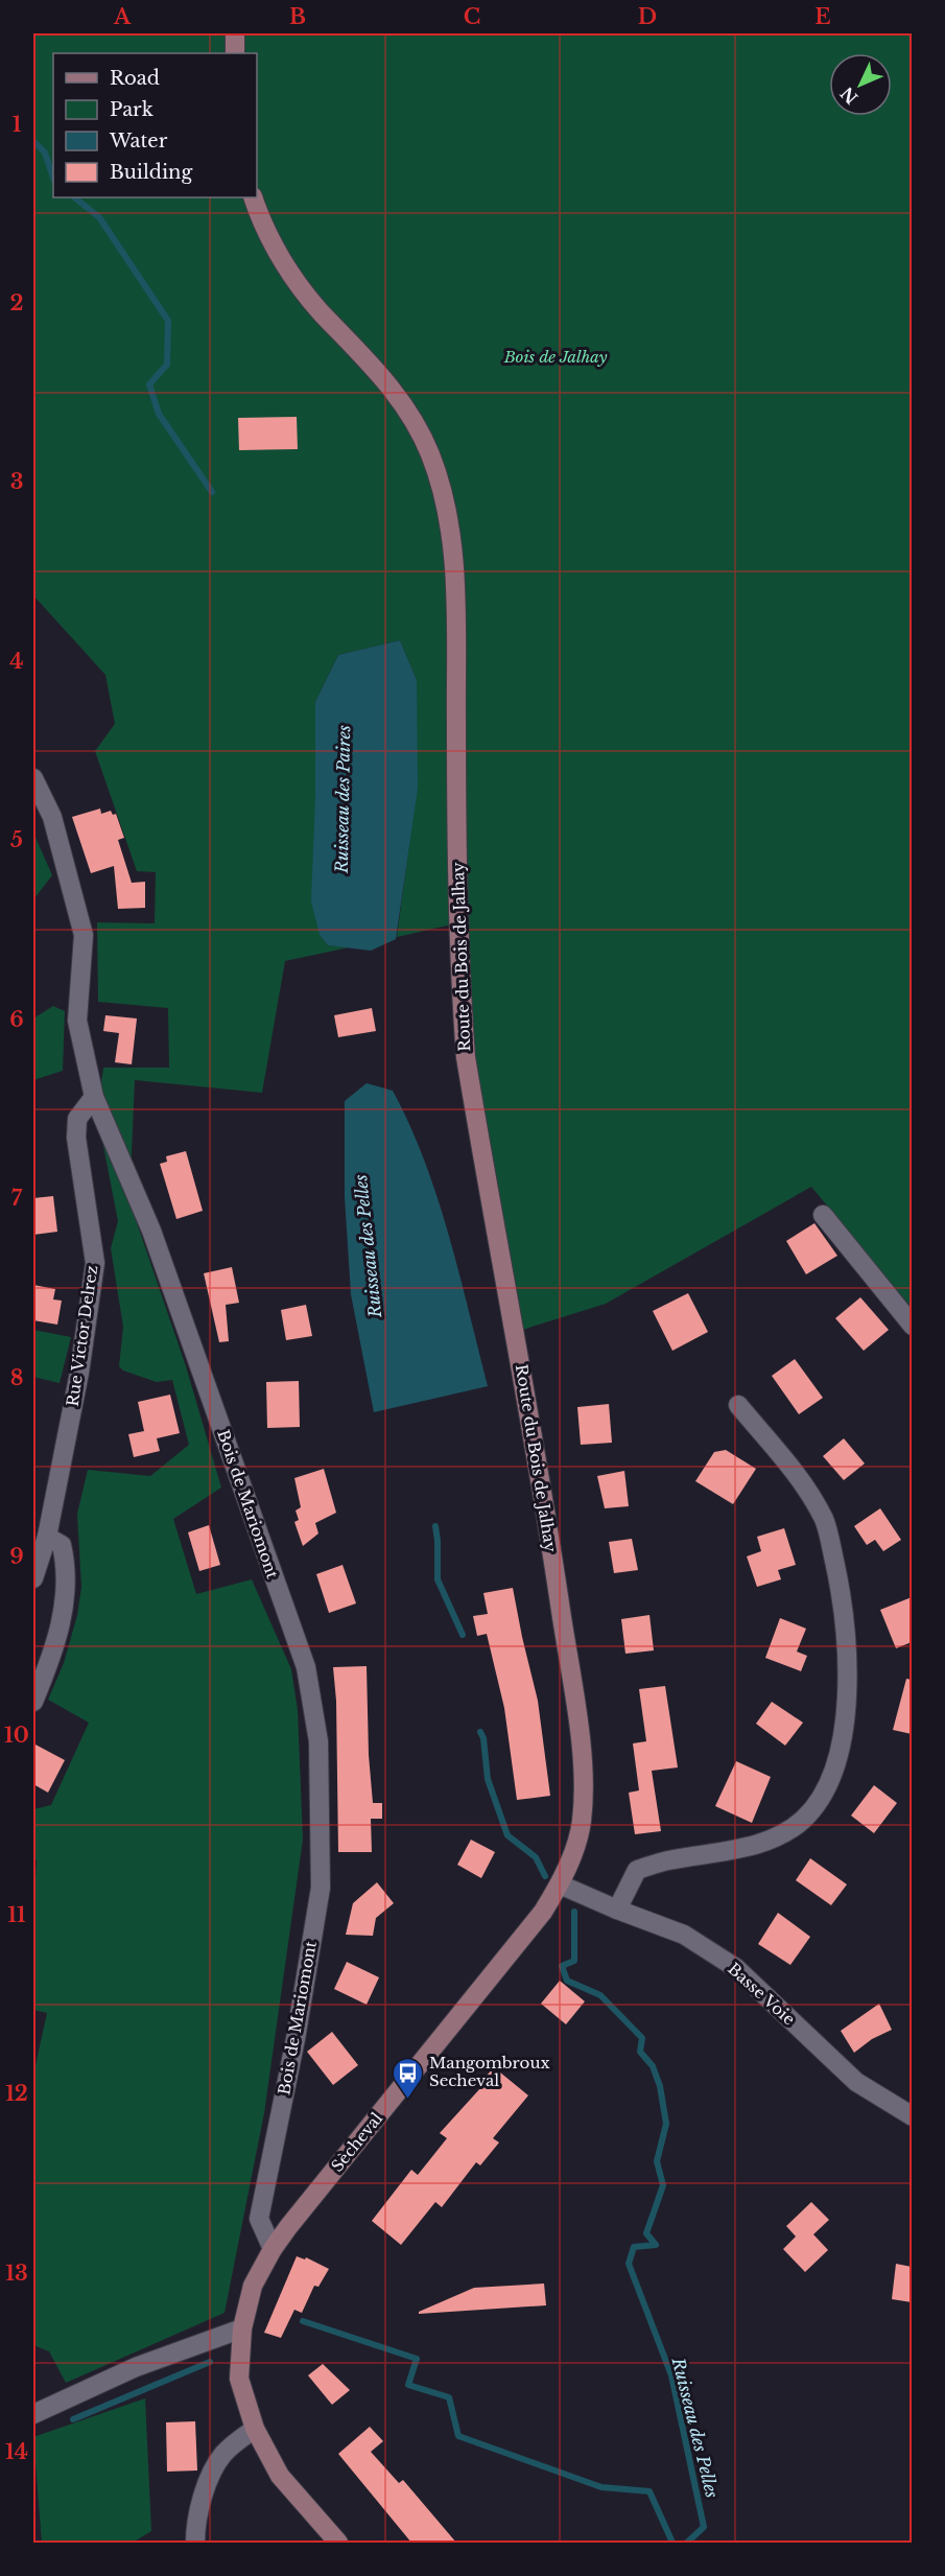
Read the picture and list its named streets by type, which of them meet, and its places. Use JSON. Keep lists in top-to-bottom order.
{
  "streets": {
    "main road": ["Route du Bois de Jalhay", "Sècheval"],
    "street": ["Rue Victor Delrez", "Bois de Mariomont", "Basse Voie"]
  },
  "crossings": [
    ["Route du Bois de Jalhay", "Basse Voie"],
    ["Route du Bois de Jalhay", "Sècheval"],
    ["Rue Victor Delrez", "Bois de Mariomont"],
    ["Bois de Mariomont", "Sècheval"]
  ],
  "water": ["Ruisseau des Paires", "Ruisseau des Pelles"],
  "parks": ["Bois de Jalhay"],
  "places": {
    "bus stop": ["Mangombroux Secheval"]
  },
  "legend": [
    "Road",
    "Park",
    "Water",
    "Building"
  ],
  "north": "bottom left",
  "grid": {
    "columns": [
      "A",
      "B",
      "C",
      "D",
      "E"
    ],
    "rows": [
      "1",
      "2",
      "3",
      "4",
      "5",
      "6",
      "7",
      "8",
      "9",
      "10",
      "11",
      "12",
      "13",
      "14"
    ]
  }
}
